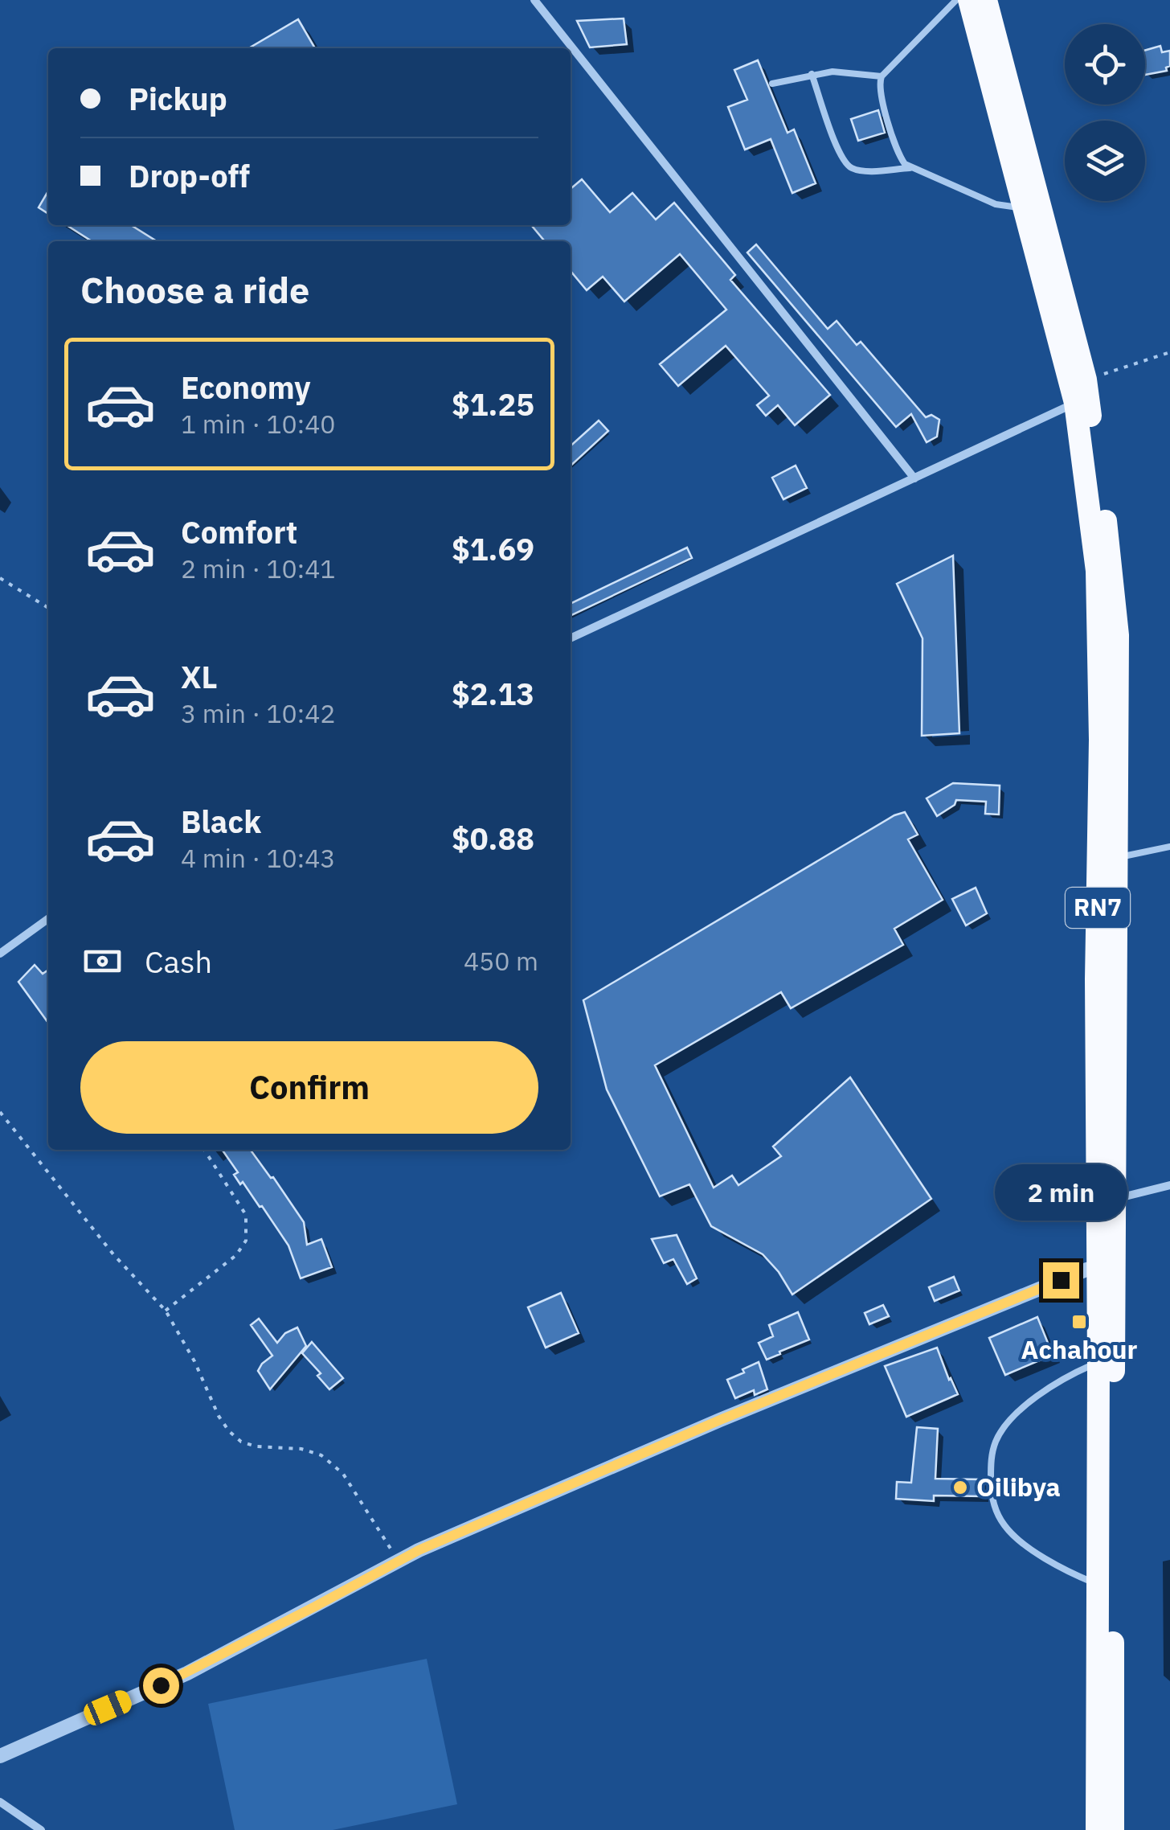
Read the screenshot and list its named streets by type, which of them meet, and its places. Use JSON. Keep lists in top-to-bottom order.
{
  "streets": {
    "highway": ["RN7"]
  },
  "places": {
    "transit": ["Achahour"],
    "other": ["Oilibya"]
  },
  "page": {
    "banner": ["Pickup", "Drop-off"],
    "heading": "Choose a ride",
    "list": [
      {
        "name": "Economy",
        "note": "1 min · 10:40",
        "value": "$1.25"
      },
      {
        "name": "Comfort",
        "note": "2 min · 10:41",
        "value": "$1.69"
      },
      {
        "name": "XL",
        "note": "3 min · 10:42",
        "value": "$2.13"
      },
      {
        "name": "Black",
        "note": "4 min · 10:43",
        "value": "$0.88"
      }
    ],
    "pay": ["Cash", "450 m"],
    "buttons": "Confirm",
    "bubble": "2 min"
  }
}
